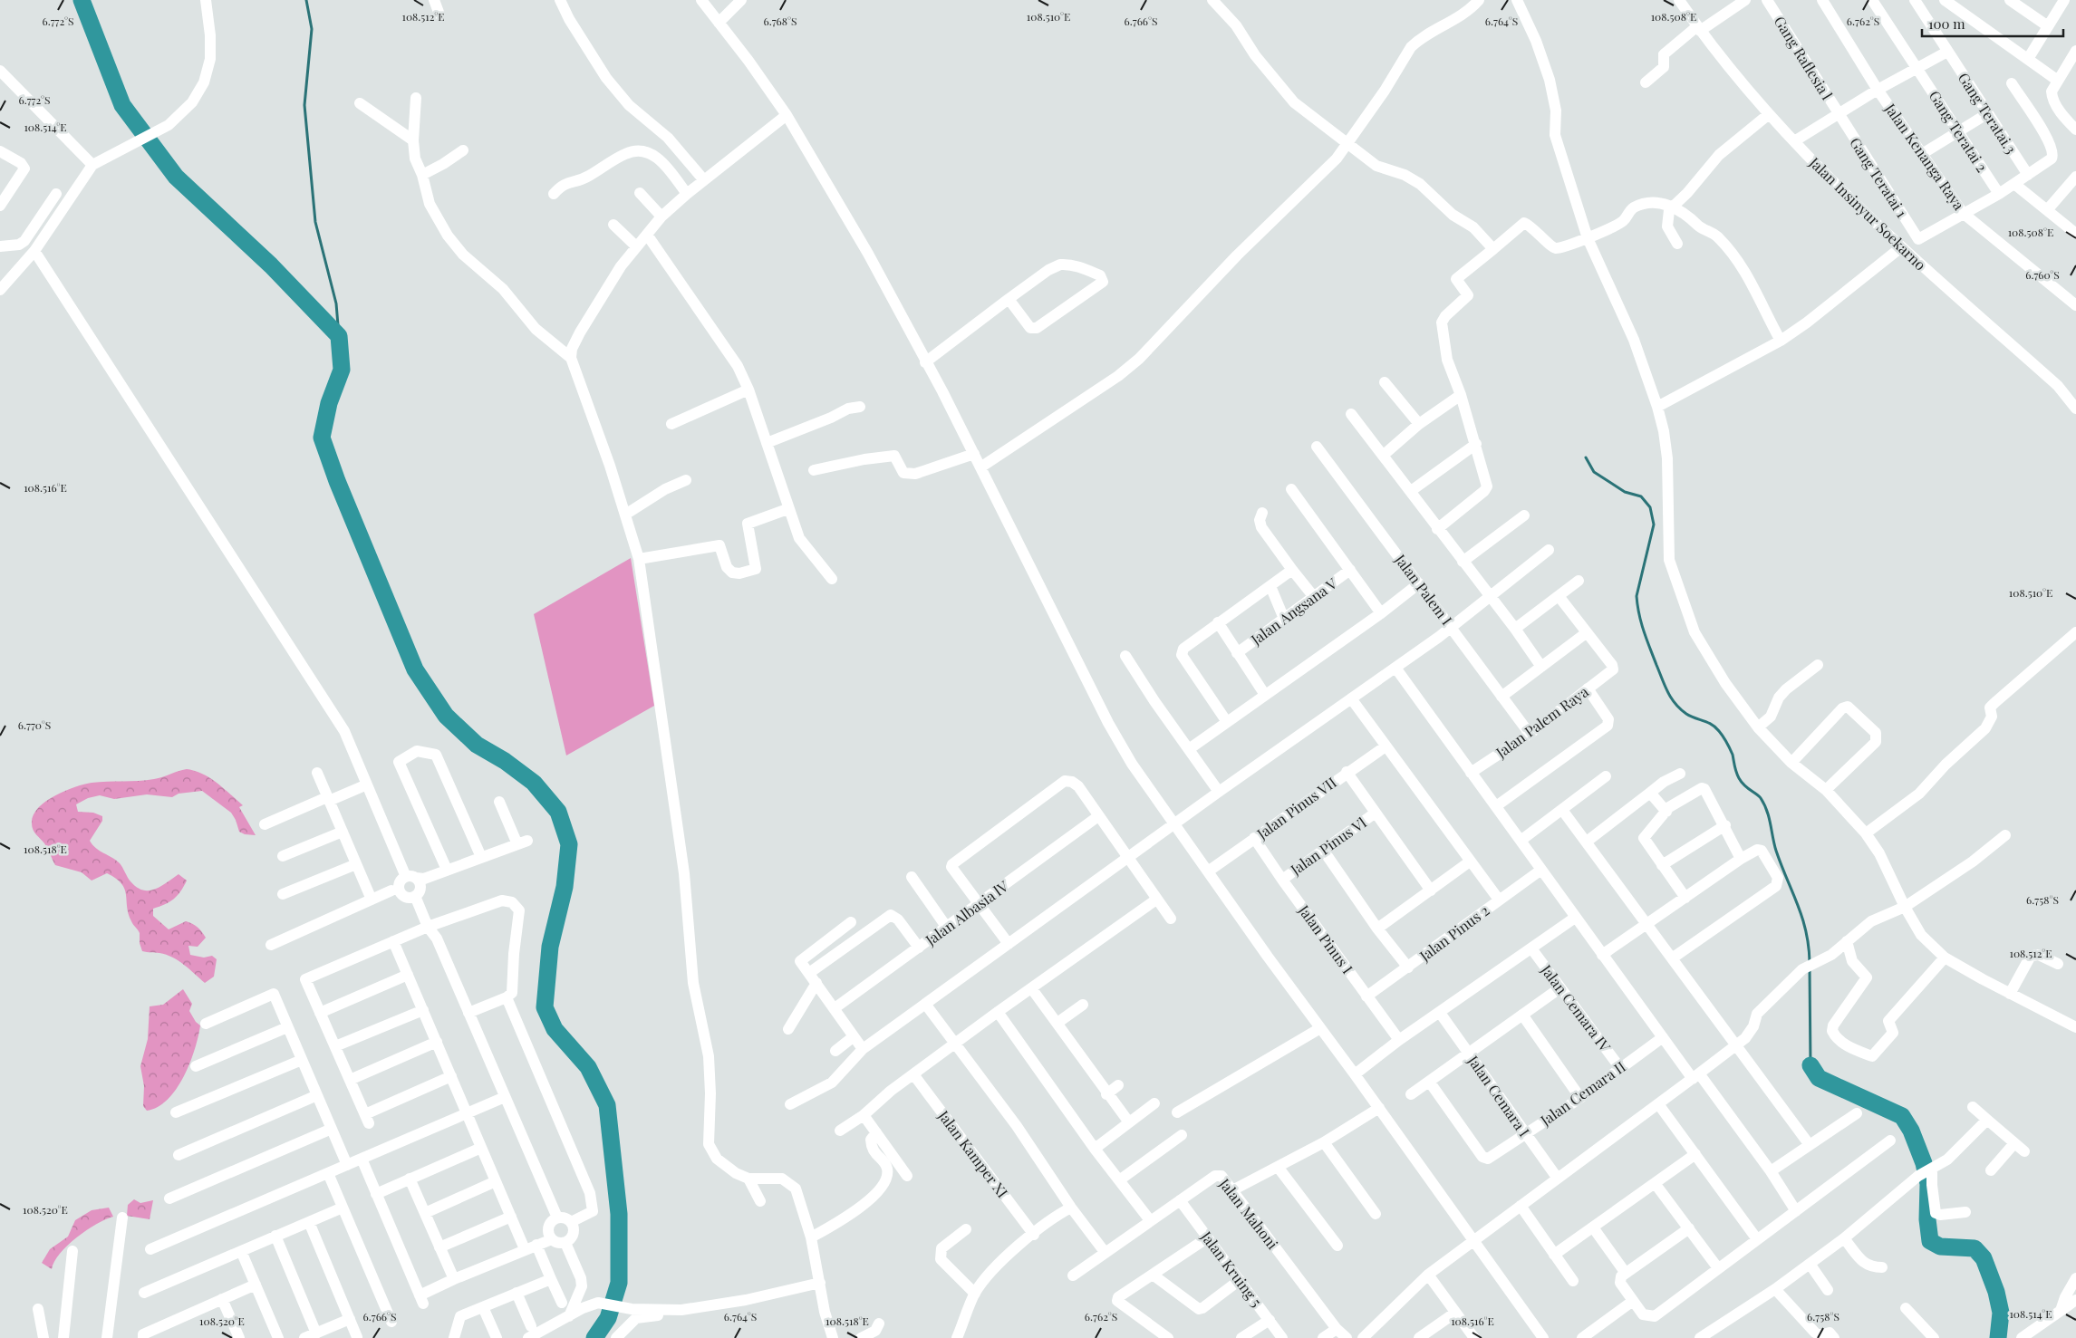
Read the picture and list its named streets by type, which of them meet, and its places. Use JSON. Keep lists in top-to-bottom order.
{
  "streets": {
    "street": [
      "Gang Raflesia l",
      "Gang Teratai.3",
      "Gang Teratai 2",
      "Jalan Kenanga Raya",
      "Gang Teratai 1",
      "Jalan Insinyur Soekarno",
      "Jalan Palem I",
      "Jalan Angsana V",
      "Jalan Palem Raya",
      "Jalan Pinus VII",
      "Jalan Pinus Vl",
      "Jalan Albasia lV",
      "Jalan Pinus 2",
      "Jalan Pinus I",
      "Jalan Cemara IV",
      "Jalan Cemara II",
      "Jalan Cemara I",
      "Jalan Kamper XI",
      "Jalan Mahoni",
      "Jalan Kruing 5"
    ]
  },
  "crossings": [
    ["Gang Raflesia l", "Gang Teratai 1"],
    ["Jalan Kenanga Raya", "Gang Teratai 1"],
    ["Jalan Palem I", "Jalan Palem Raya"],
    ["Jalan Pinus VII", "Jalan Pinus I"],
    ["Jalan Pinus Vl", "Jalan Pinus I"],
    ["Jalan Pinus 2", "Jalan Pinus I"],
    ["Jalan Cemara IV", "Jalan Cemara II"],
    ["Jalan Cemara II", "Jalan Cemara I"],
    ["Jalan Mahoni", "Jalan Kruing 5"]
  ],
  "scale_bar": "100 m",
  "coordinates": [
    "108.510°E",
    "108.512°E",
    "108.508°E",
    "6.772°S",
    "6.768°S",
    "6.766°S",
    "6.764°S",
    "6.762°S",
    "108.514°E",
    "6.760°S",
    "108.516°E",
    "6.770°S",
    "108.518°E",
    "6.758°S",
    "108.520°E"
  ]
}
